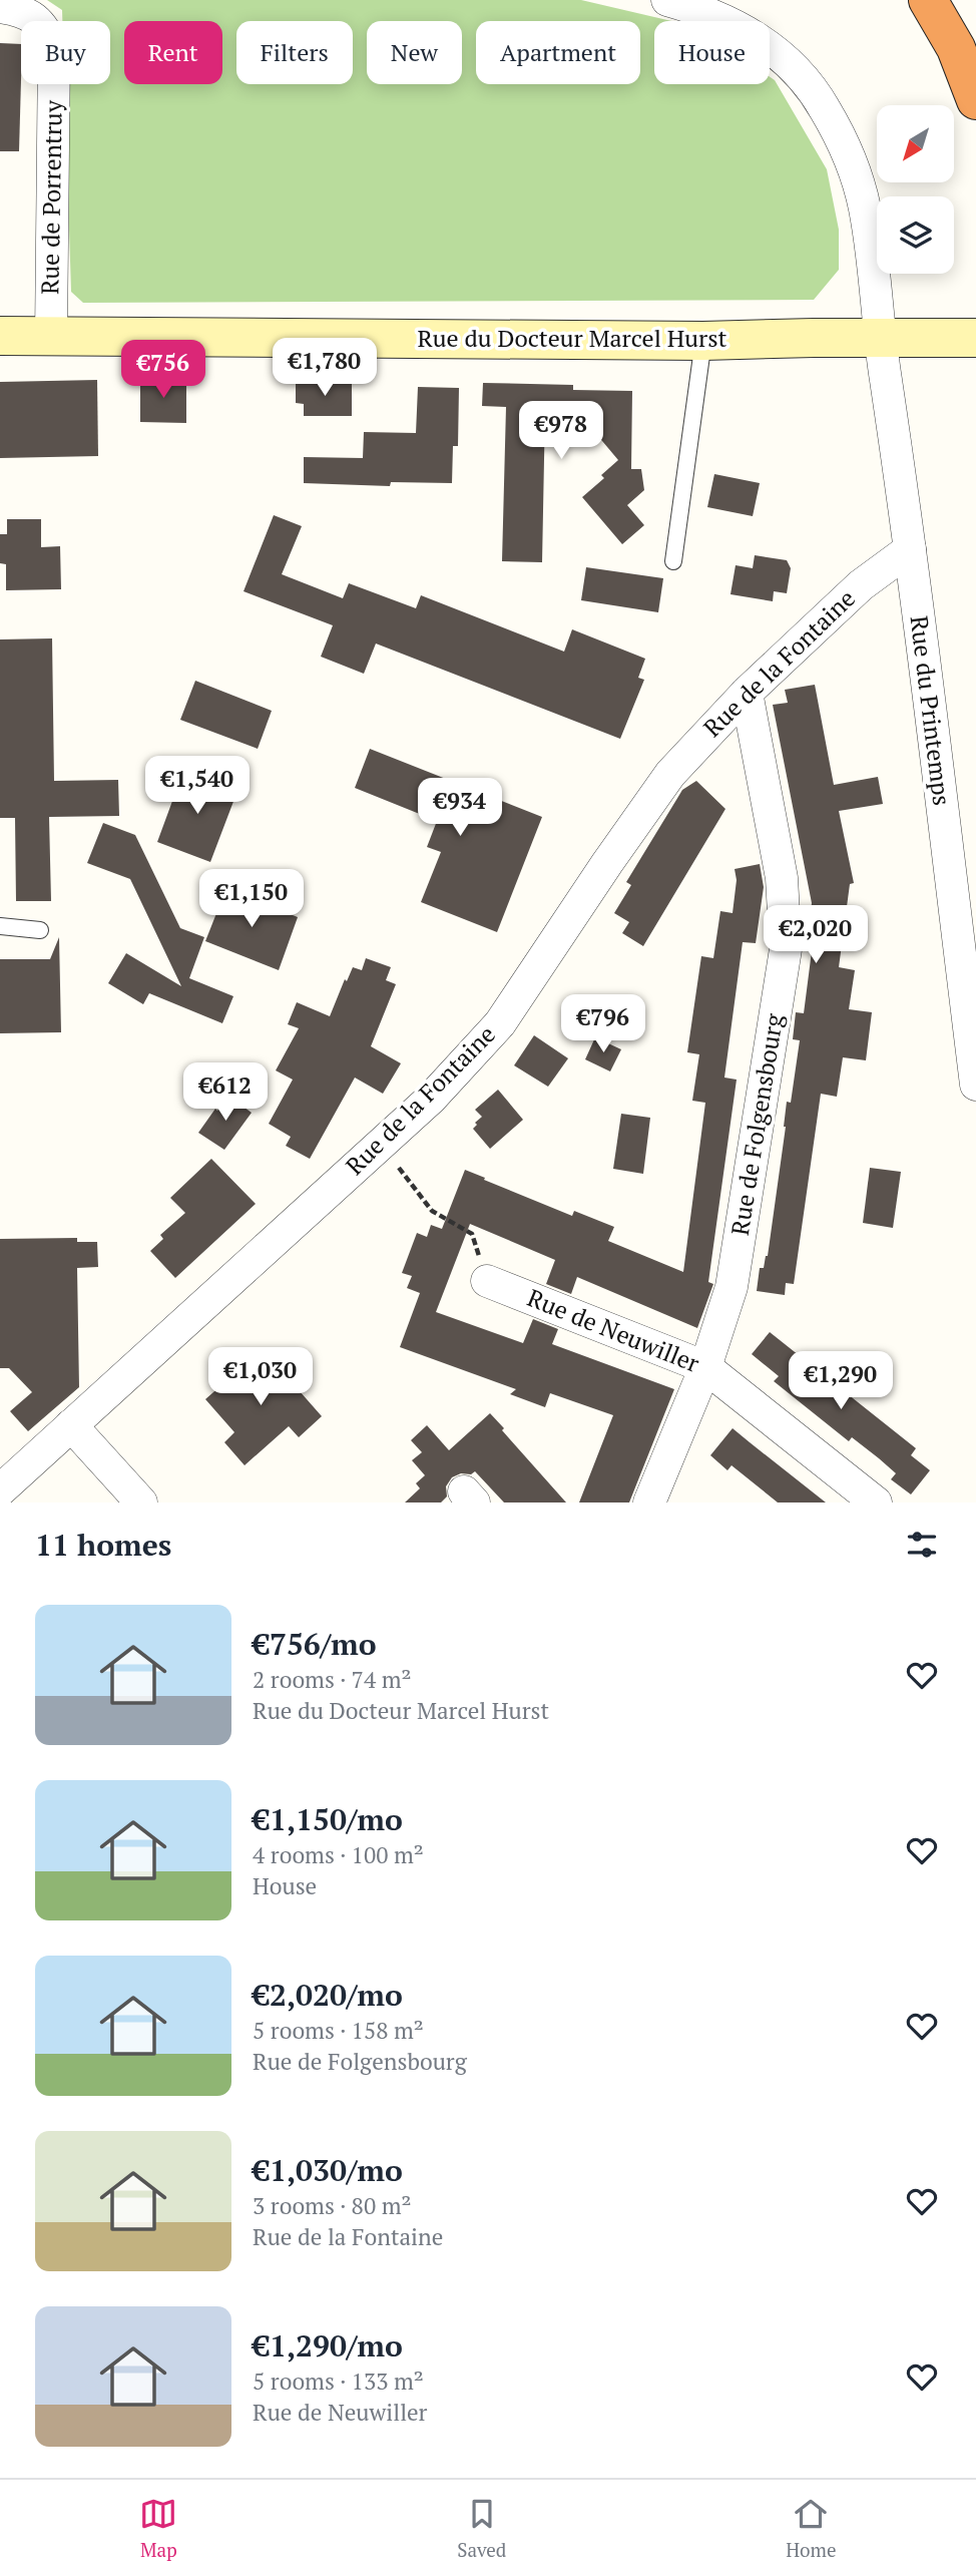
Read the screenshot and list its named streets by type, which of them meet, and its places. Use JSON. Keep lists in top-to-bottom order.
{
  "streets": {
    "street": [
      "Rue de Porrentruy",
      "Rue du Docteur Marcel Hurst",
      "Rue de la Fontaine",
      "Rue du Printemps",
      "Rue de Folgensbourg",
      "Rue de Neuwiller"
    ]
  },
  "crossings": [
    ["Rue de Porrentruy", "Rue du Docteur Marcel Hurst"],
    ["Rue du Docteur Marcel Hurst", "Rue du Printemps"],
    ["Rue de la Fontaine", "Rue du Printemps"],
    ["Rue de la Fontaine", "Rue de Folgensbourg"],
    ["Rue de Folgensbourg", "Rue de Neuwiller"]
  ],
  "north": "bottom left",
  "page": {
    "chip": [
      "Buy",
      "Rent",
      "Filters",
      "New",
      "Apartment",
      "House"
    ],
    "price": [
      "€1,780",
      "€756",
      "€978",
      "€1,540",
      "€934",
      "€1,150",
      "€2,020",
      "€796",
      "€612",
      "€1,030",
      "€1,290"
    ],
    "heading": "11 homes",
    "list": [
      {
        "name": "€756/mo",
        "note": "2 rooms · 74 m² · Rue du Docteur Marcel Hurst"
      },
      {
        "name": "€1,150/mo",
        "note": "4 rooms · 100 m² · House"
      },
      {
        "name": "€2,020/mo",
        "note": "5 rooms · 158 m² · Rue de Folgensbourg"
      },
      {
        "name": "€1,030/mo",
        "note": "3 rooms · 80 m² · Rue de la Fontaine"
      },
      {
        "name": "€1,290/mo",
        "note": "5 rooms · 133 m² · Rue de Neuwiller"
      }
    ],
    "tabs": ["Map", "Saved", "Home"]
  }
}
